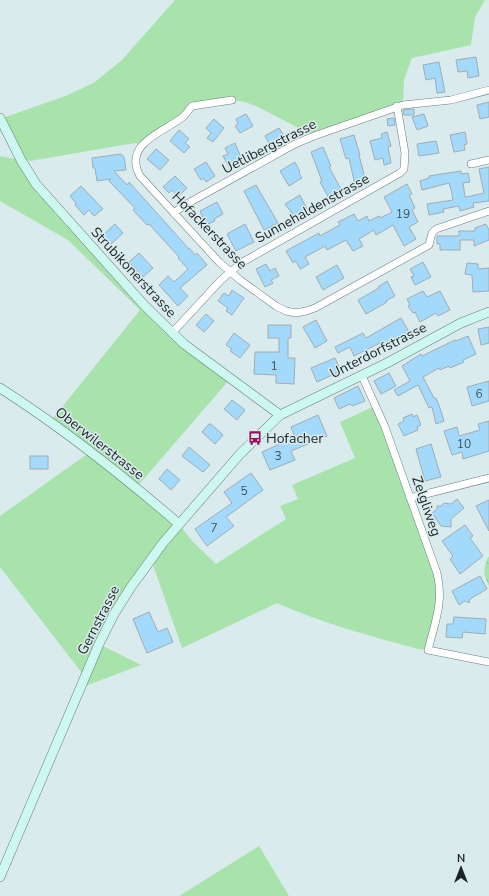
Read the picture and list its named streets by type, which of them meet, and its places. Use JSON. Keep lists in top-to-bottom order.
{
  "streets": {
    "street": [
      "Uetlibergstrasse",
      "Sunnehaldenstrasse",
      "Hofackerstrasse",
      "Strubikonerstrasse",
      "Unterdorfstrasse",
      "Oberwilerstrasse",
      "Zelgliweg",
      "Gernstrasse"
    ]
  },
  "crossings": [
    ["Uetlibergstrasse", "Sunnehaldenstrasse"],
    ["Uetlibergstrasse", "Hofackerstrasse"],
    ["Sunnehaldenstrasse", "Hofackerstrasse"],
    ["Sunnehaldenstrasse", "Strubikonerstrasse"],
    ["Strubikonerstrasse", "Unterdorfstrasse"],
    ["Strubikonerstrasse", "Gernstrasse"],
    ["Unterdorfstrasse", "Zelgliweg"],
    ["Unterdorfstrasse", "Gernstrasse"],
    ["Oberwilerstrasse", "Gernstrasse"]
  ],
  "places": {
    "bus stop": ["Hofacher"]
  },
  "house_numbers": [
    "19",
    "1",
    "6",
    "10",
    "3",
    "5",
    "7"
  ],
  "north": "top"
}
